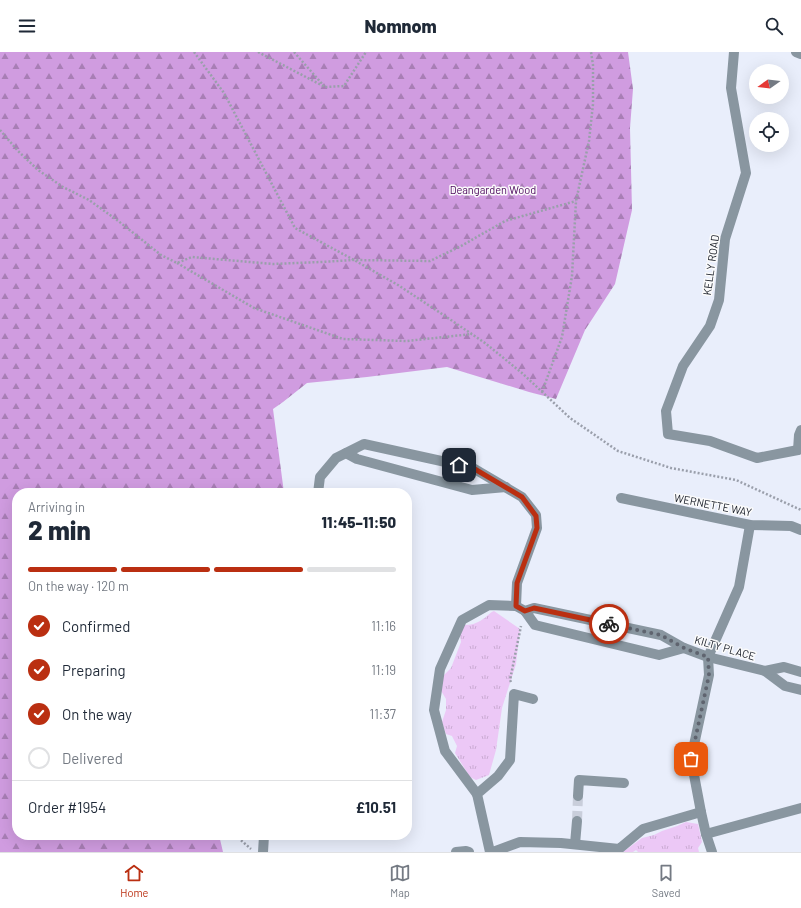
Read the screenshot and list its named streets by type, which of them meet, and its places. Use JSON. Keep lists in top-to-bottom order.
{
  "streets": {
    "street": ["KELLY ROAD", "WERNETTE WAY", "KILTY PLACE"]
  },
  "parks": ["Deangarden Wood"],
  "north": "left",
  "page": {
    "header": "Nomnom",
    "heading": ["2 min", "Arriving in", "11:45–11:50"],
    "panel": ["Order #1954", "£10.51"],
    "bar": "On the way · 120 m",
    "list": [
      ["Confirmed", "11:16"],
      ["Preparing", "11:19"],
      ["On the way", "11:37"],
      "Delivered"
    ],
    "tabs": ["Home", "Map", "Saved"]
  }
}
